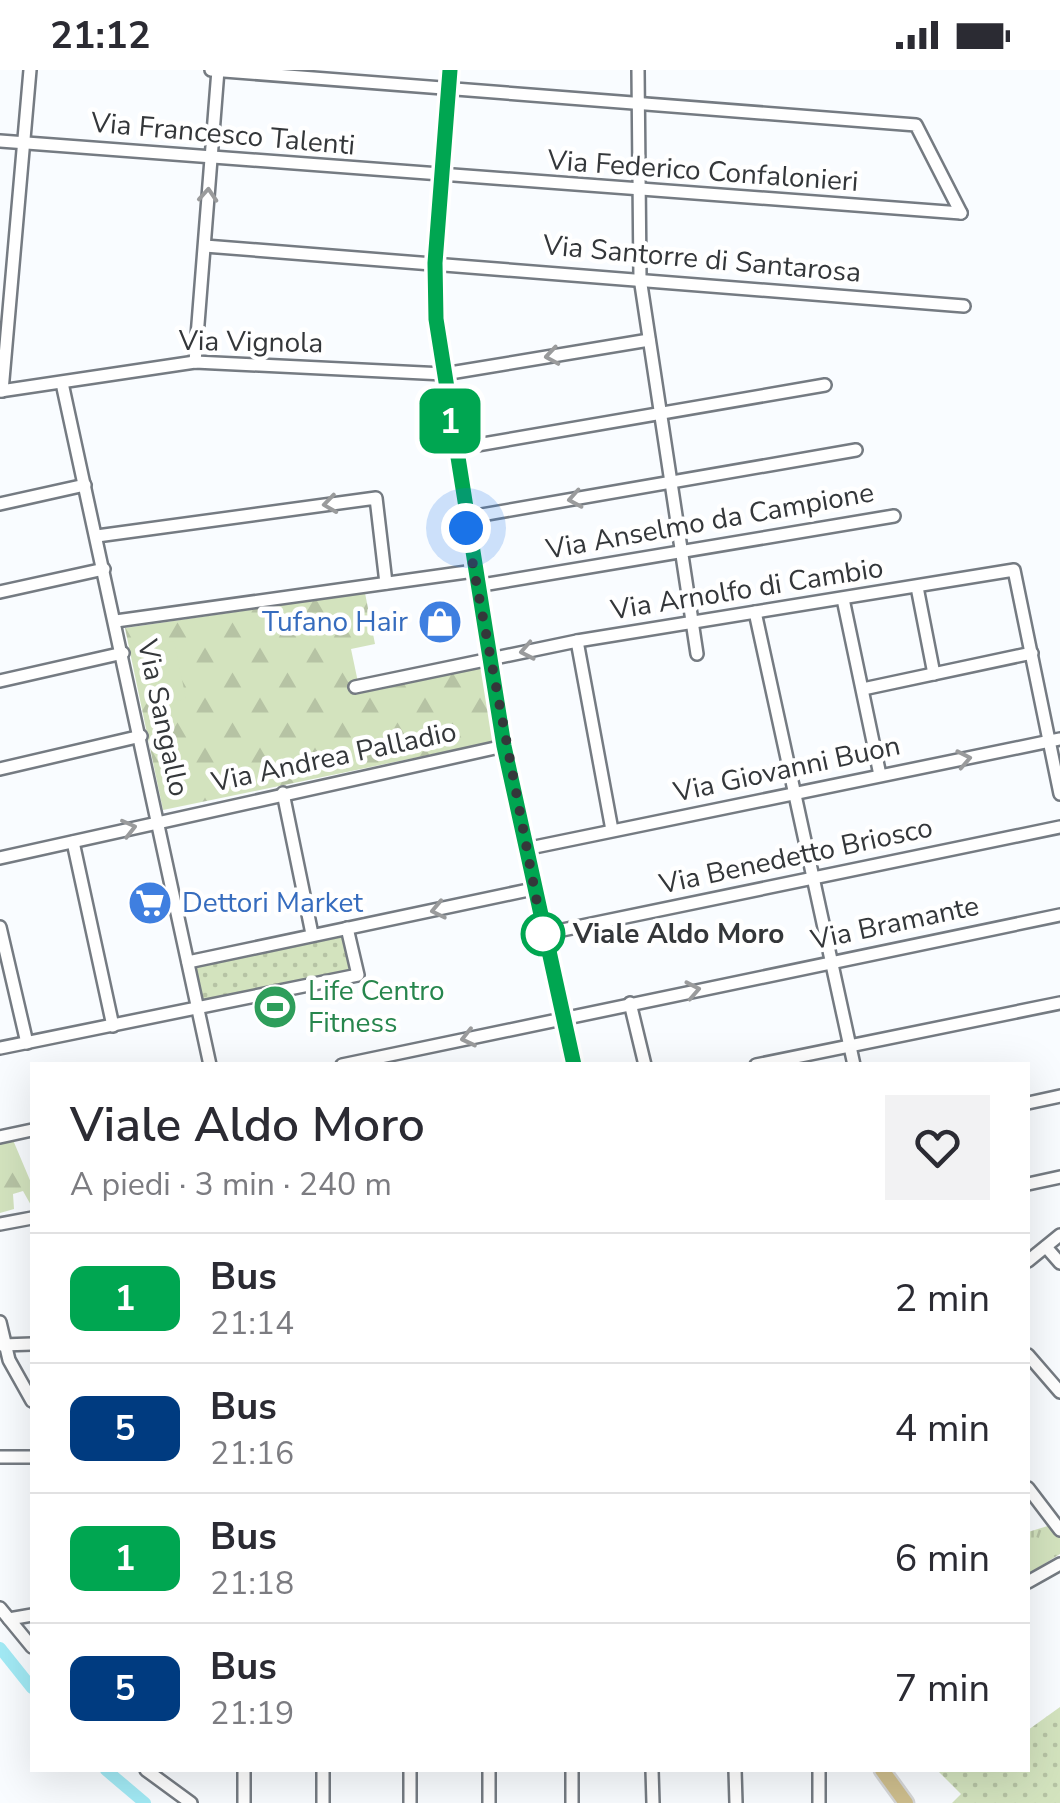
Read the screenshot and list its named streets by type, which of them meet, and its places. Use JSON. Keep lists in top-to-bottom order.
{
  "streets": {
    "street": [
      "Via Francesco Talenti",
      "Via Federico Confalonieri",
      "Via Santorre di Santarosa",
      "Via Vignola",
      "Via Anselmo da Campione",
      "Via Arnolfo di Cambio",
      "Via Sangallo",
      "Via Andrea Palladio",
      "Via Giovanni Buon",
      "Via Benedetto Briosco",
      "Via Bramante"
    ]
  },
  "crossings": [
    ["Via Francesco Talenti", "Via Federico Confalonieri"],
    ["Via Vignola", "Via Sangallo"],
    ["Via Anselmo da Campione", "Via Sangallo"],
    ["Via Sangallo", "Via Andrea Palladio"]
  ],
  "places": {
    "shop": ["Tufano Hair"],
    "supermarket": ["Dettori Market"],
    "other": ["Viale Aldo Moro"],
    "sports": ["Life Centro Fitness"]
  },
  "lines": ["bus line 1"],
  "page": {
    "status": "21:12",
    "on_map": "1",
    "heading": ["Viale Aldo Moro", "A piedi · 3 min · 240 m"],
    "list": [
      {
        "mark": "1",
        "name": "Bus",
        "note": "21:14",
        "value": "2 min"
      },
      {
        "mark": "5",
        "name": "Bus",
        "note": "21:16",
        "value": "4 min"
      },
      {
        "mark": "1",
        "name": "Bus",
        "note": "21:18",
        "value": "6 min"
      },
      {
        "mark": "5",
        "name": "Bus",
        "note": "21:19",
        "value": "7 min"
      }
    ]
  }
}
